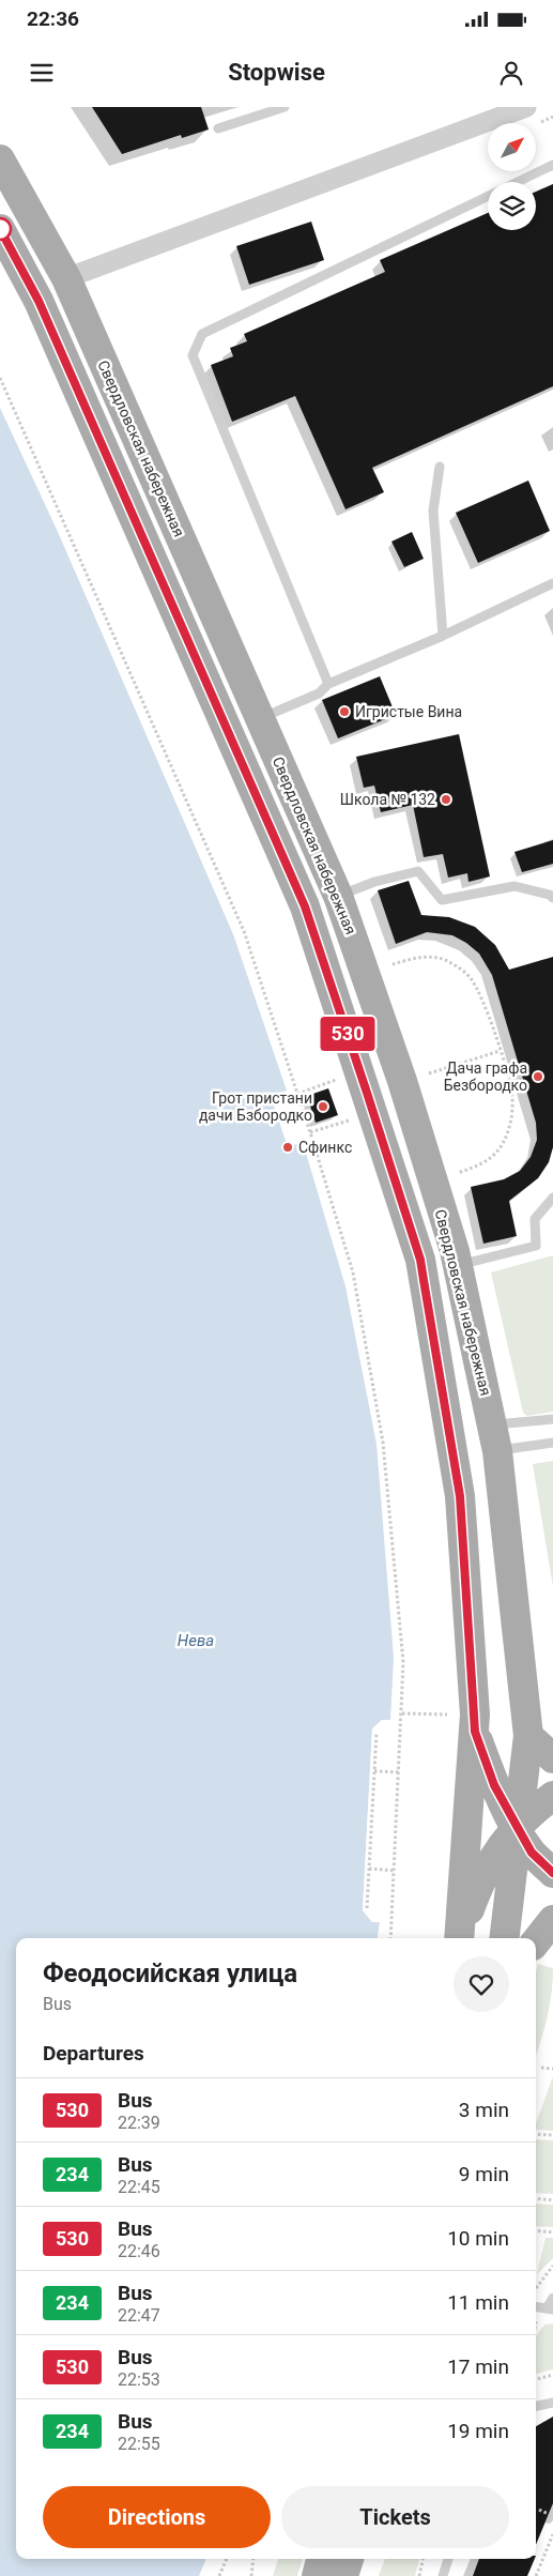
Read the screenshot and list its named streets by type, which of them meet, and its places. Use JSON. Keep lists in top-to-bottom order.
{
  "streets": {
    "main road": ["Свердловская набережная"]
  },
  "water": ["Нева"],
  "places": [
    "Игристые Вина",
    "Школа № 132",
    "Дача графа Безбородко",
    "Грот пристани дачи Бзбородко",
    "Сфинкс"
  ],
  "lines": ["bus line 530"],
  "north": "top right",
  "page": {
    "status": "22:36",
    "header": "Stopwise",
    "on_map": "530",
    "heading": [
      ["Феодосийская улица", "Bus"],
      "Departures"
    ],
    "list": [
      {
        "mark": "530",
        "name": "Bus",
        "note": "22:39",
        "value": "3 min"
      },
      {
        "mark": "234",
        "name": "Bus",
        "note": "22:45",
        "value": "9 min"
      },
      {
        "mark": "530",
        "name": "Bus",
        "note": "22:46",
        "value": "10 min"
      },
      {
        "mark": "234",
        "name": "Bus",
        "note": "22:47",
        "value": "11 min"
      },
      {
        "mark": "530",
        "name": "Bus",
        "note": "22:53",
        "value": "17 min"
      },
      {
        "mark": "234",
        "name": "Bus",
        "note": "22:55",
        "value": "19 min"
      }
    ],
    "buttons": ["Directions", "Tickets"]
  }
}
